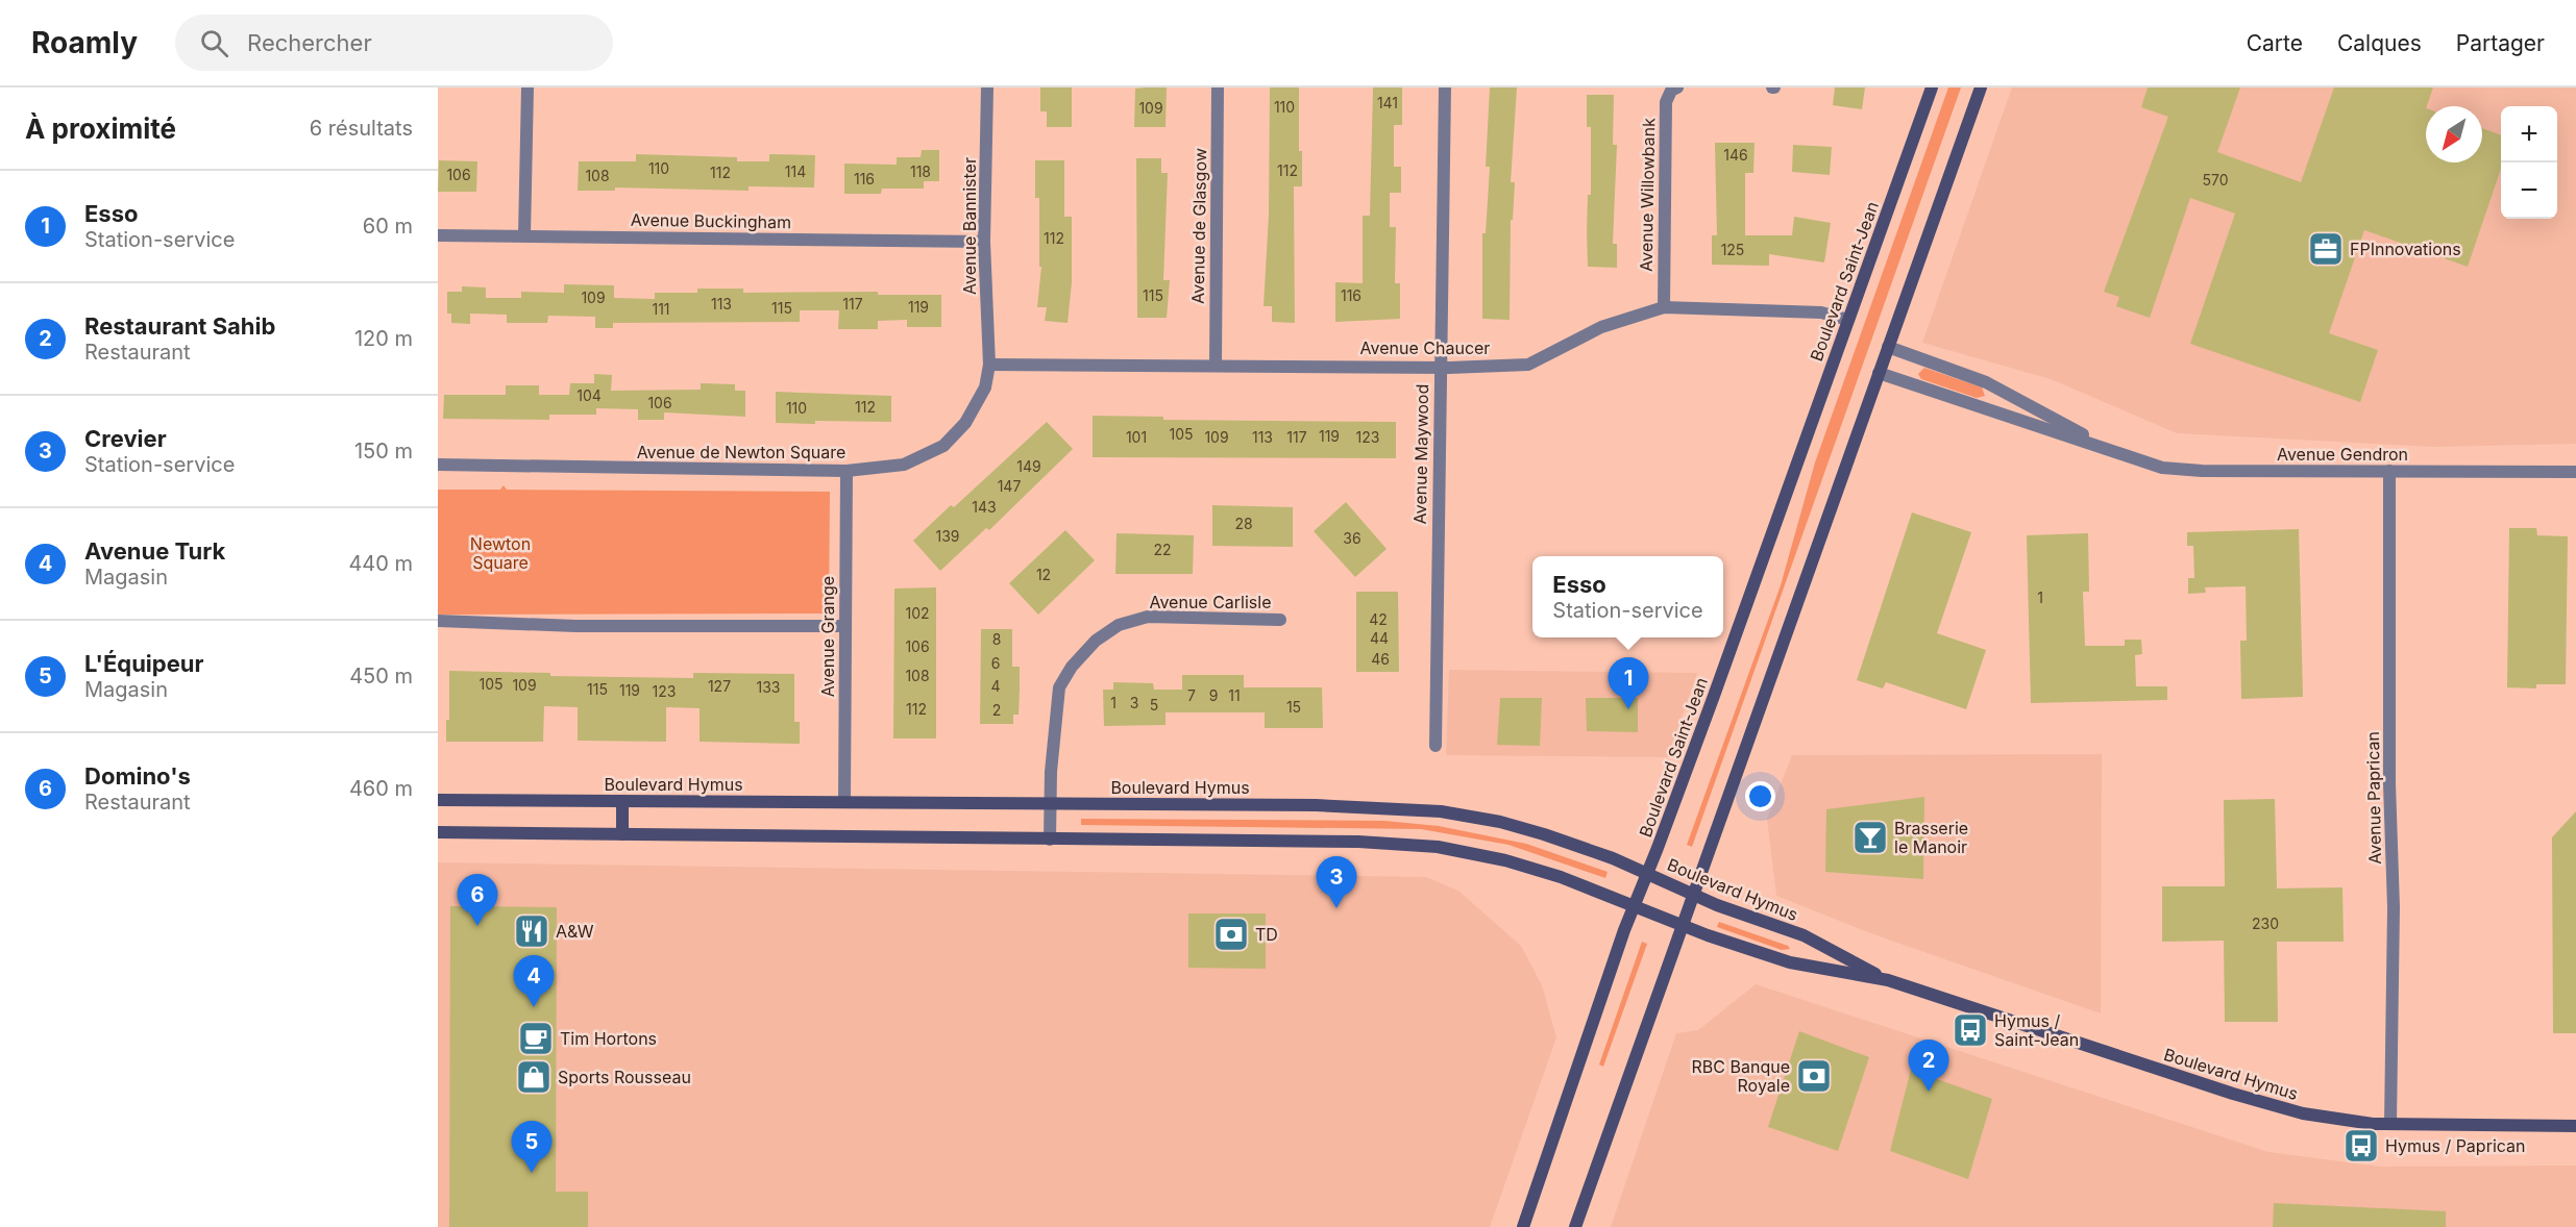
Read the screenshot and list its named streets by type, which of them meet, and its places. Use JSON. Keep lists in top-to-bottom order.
{
  "streets": {
    "street": [
      "Avenue Willowbank",
      "Avenue Buckingham",
      "Avenue Bannister",
      "Avenue de Glasgow",
      "Boulevard Saint-Jean",
      "Avenue Chaucer",
      "Avenue de Newton Square",
      "Avenue Maywood",
      "Avenue Gendron",
      "Avenue Carlisle",
      "Avenue Grange",
      "Boulevard Hymus",
      "Avenue Paprican"
    ]
  },
  "crossings": [
    ["Avenue Willowbank", "Avenue Chaucer"],
    ["Avenue Buckingham", "Avenue Bannister"],
    ["Avenue Bannister", "Avenue Chaucer"],
    ["Avenue Bannister", "Avenue de Newton Square"],
    ["Avenue de Glasgow", "Avenue Chaucer"],
    ["Boulevard Saint-Jean", "Avenue Chaucer"],
    ["Boulevard Saint-Jean", "Boulevard Hymus"],
    ["Avenue Chaucer", "Avenue de Newton Square"],
    ["Avenue Chaucer", "Avenue Maywood"],
    ["Avenue de Newton Square", "Avenue Grange"],
    ["Avenue Gendron", "Avenue Paprican"],
    ["Avenue Carlisle", "Boulevard Hymus"],
    ["Avenue Grange", "Boulevard Hymus"],
    ["Boulevard Hymus", "Avenue Paprican"]
  ],
  "parks": ["Newton Square"],
  "places": {
    "office": ["FPInnovations"],
    "bar": ["Brasserie le Manoir"],
    "restaurant": ["A&W"],
    "bank": ["TD", "RBC Banque Royale"],
    "bus stop": ["Hymus / Saint-Jean", "Hymus / Paprican"],
    "cafe": ["Tim Hortons"],
    "shop": ["Sports Rousseau"]
  },
  "house_numbers": [
    "141",
    "110",
    "109",
    "146",
    "110",
    "112",
    "114",
    "118",
    "112",
    "106",
    "108",
    "116",
    "570",
    "112",
    "125",
    "115",
    "116",
    "109",
    "113",
    "117",
    "119",
    "115",
    "111",
    "104",
    "106",
    "112",
    "110",
    "105",
    "119",
    "101",
    "109",
    "113",
    "117",
    "123",
    "149",
    "147",
    "143",
    "28",
    "139",
    "36",
    "22",
    "12",
    "1",
    "102",
    "42",
    "44",
    "8",
    "106",
    "46",
    "6",
    "108",
    "105",
    "109",
    "127",
    "4",
    "133",
    "115",
    "119",
    "123",
    "7",
    "9",
    "11",
    "1",
    "3",
    "5",
    "15",
    "112",
    "2",
    "230"
  ],
  "north": "bottom left",
  "page": {
    "header": "Roamly",
    "search": "Rechercher",
    "nav": ["Carte", "Calques", "Partager"],
    "heading": ["À proximité", "6 résultats"],
    "map_buttons": ["+", "−"],
    "list": [
      {
        "mark": "1",
        "name": "Esso",
        "note": "Station-service",
        "value": "60 m"
      },
      {
        "mark": "2",
        "name": "Restaurant Sahib",
        "note": "Restaurant",
        "value": "120 m"
      },
      {
        "mark": "3",
        "name": "Crevier",
        "note": "Station-service",
        "value": "150 m"
      },
      {
        "mark": "4",
        "name": "Avenue Turk",
        "note": "Magasin",
        "value": "440 m"
      },
      {
        "mark": "5",
        "name": "L'Équipeur",
        "note": "Magasin",
        "value": "450 m"
      },
      {
        "mark": "6",
        "name": "Domino's",
        "note": "Restaurant",
        "value": "460 m"
      }
    ],
    "popup": ["Esso", "Station-service"],
    "pins": [
      "1",
      "3",
      "6",
      "4",
      "2",
      "5"
    ]
  }
}
